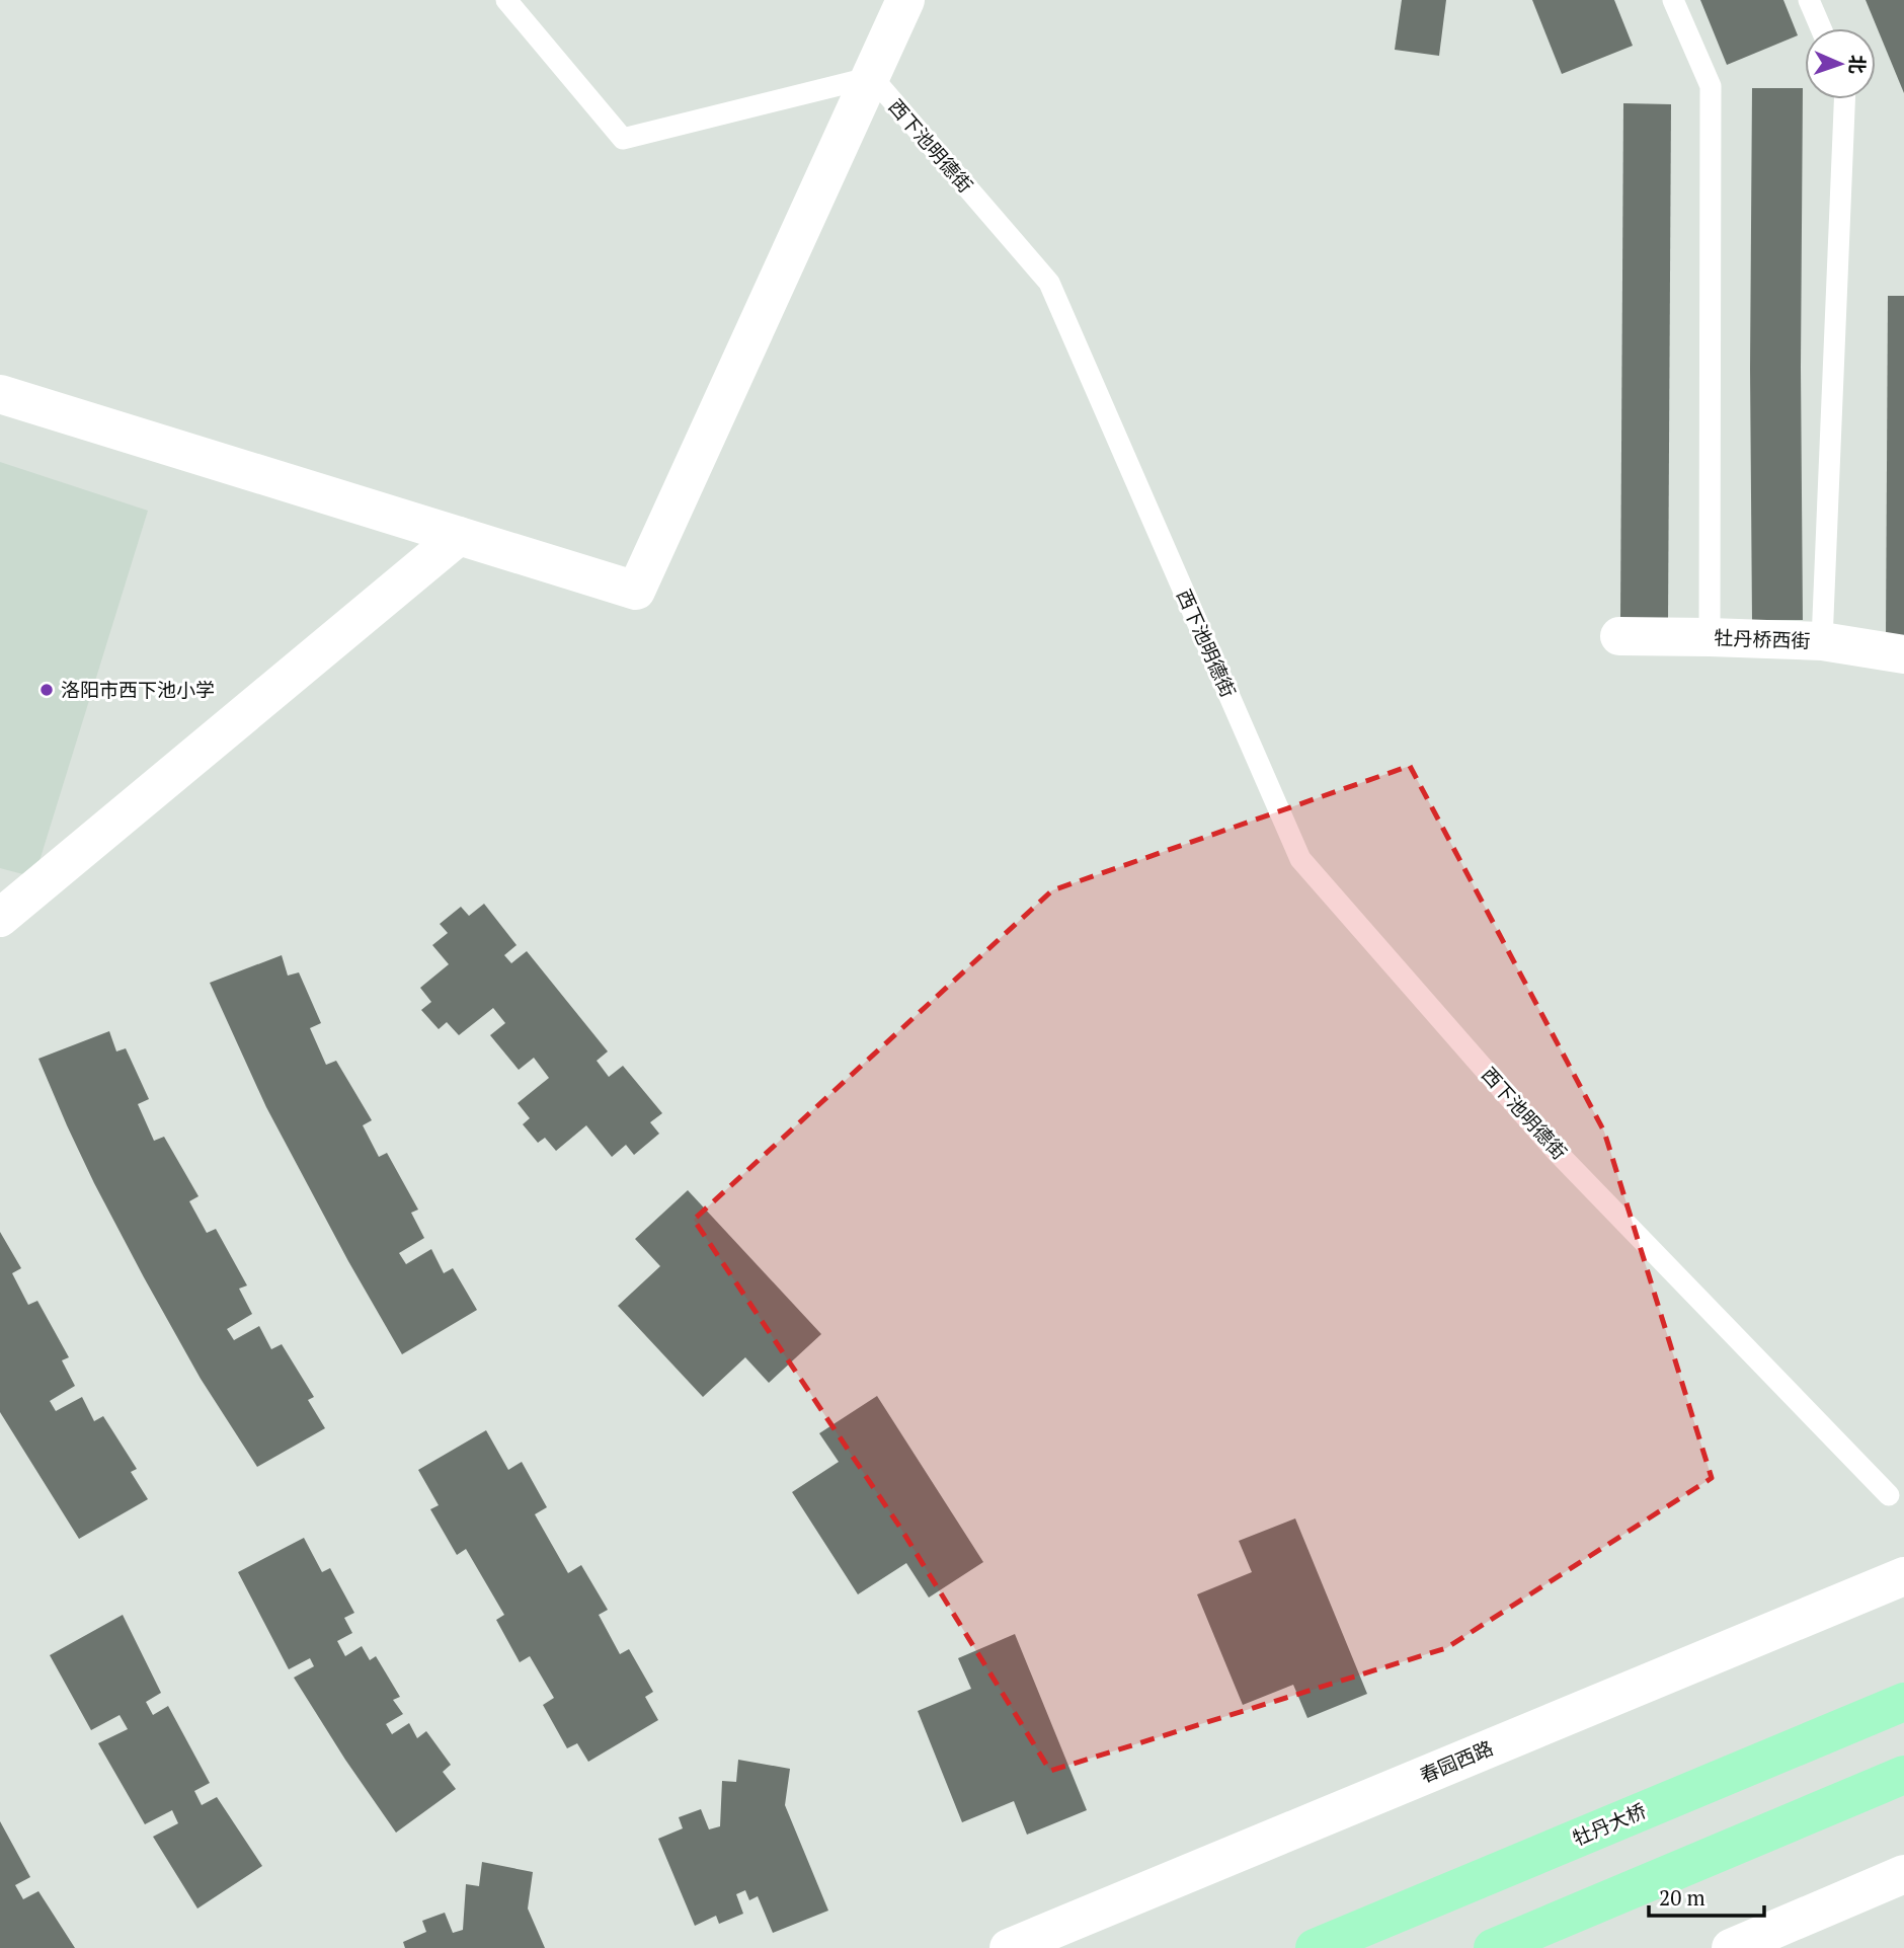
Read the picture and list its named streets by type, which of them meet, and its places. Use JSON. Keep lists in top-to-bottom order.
{
  "streets": {
    "main road": ["牡丹大桥"],
    "street": ["牡丹桥西街", "春园西路"],
    "lane": ["西下池明德街"]
  },
  "places": ["洛阳市西下池小学"],
  "scale_bar": "20 m",
  "north": "right"
}
